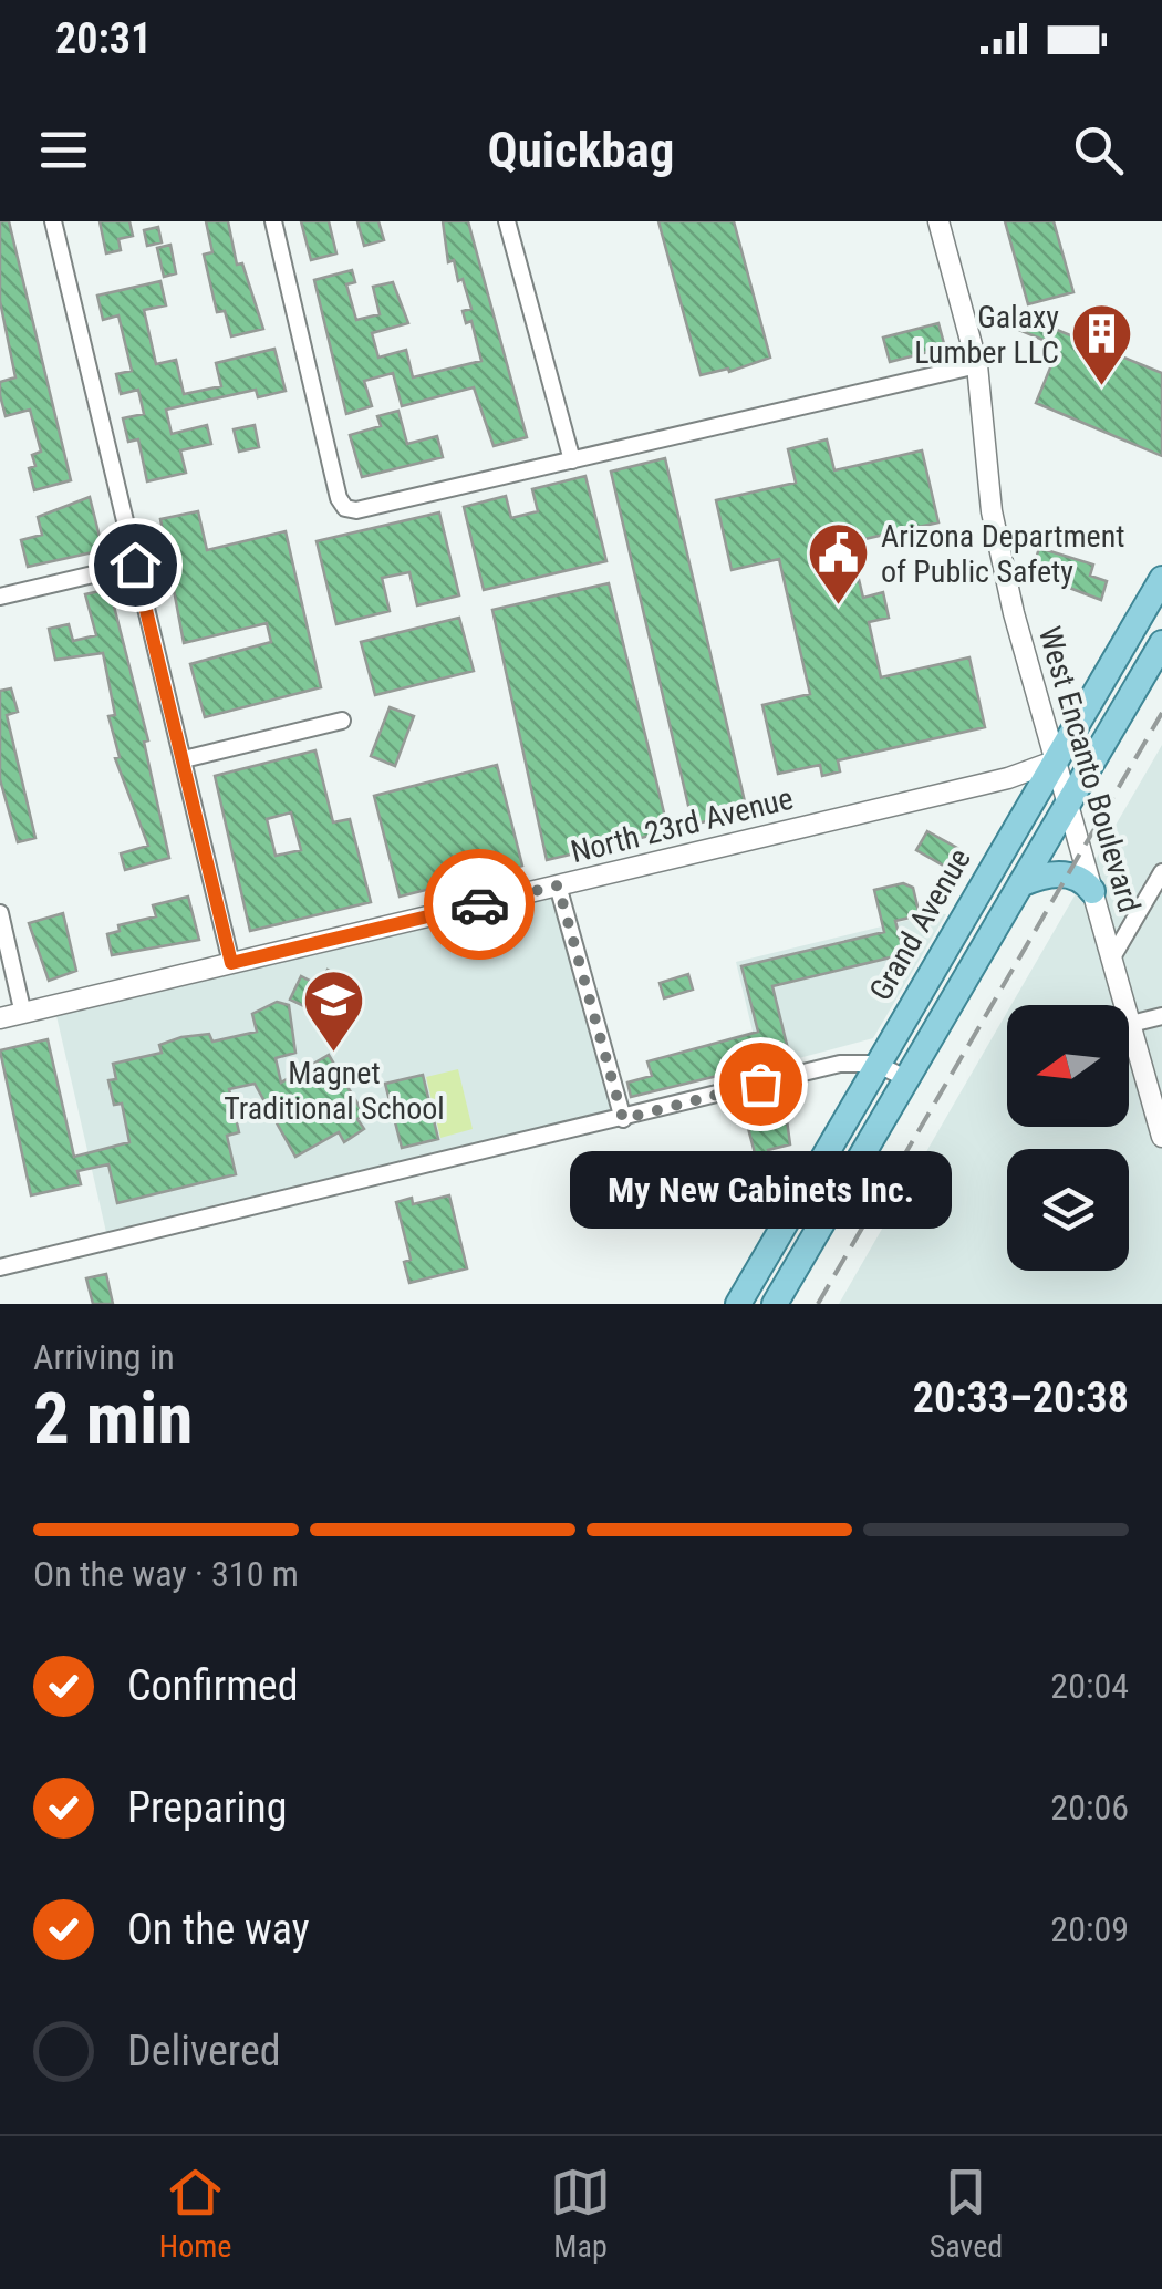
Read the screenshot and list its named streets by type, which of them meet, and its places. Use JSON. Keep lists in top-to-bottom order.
{
  "streets": {
    "main road": ["Grand Avenue"],
    "street": ["West Encanto Boulevard", "North 23rd Avenue"]
  },
  "crossings": [
    ["West Encanto Boulevard", "North 23rd Avenue"],
    ["West Encanto Boulevard", "Grand Avenue"],
    ["North 23rd Avenue", "Grand Avenue"]
  ],
  "places": {
    "building": ["Galaxy Lumber LLC"],
    "public building": ["Arizona Department of Public Safety"],
    "school or university": ["Magnet Traditional School"],
    "other": ["My New Cabinets Inc."]
  },
  "north": "left",
  "page": {
    "status": "20:31",
    "header": "Quickbag",
    "bubble": "My New Cabinets Inc.",
    "heading": ["2 min", "Arriving in", "20:33–20:38"],
    "bar": "On the way · 310 m",
    "list": [
      ["Confirmed", "20:04"],
      ["Preparing", "20:06"],
      ["On the way", "20:09"],
      "Delivered"
    ],
    "tabs": ["Home", "Map", "Saved"]
  }
}
